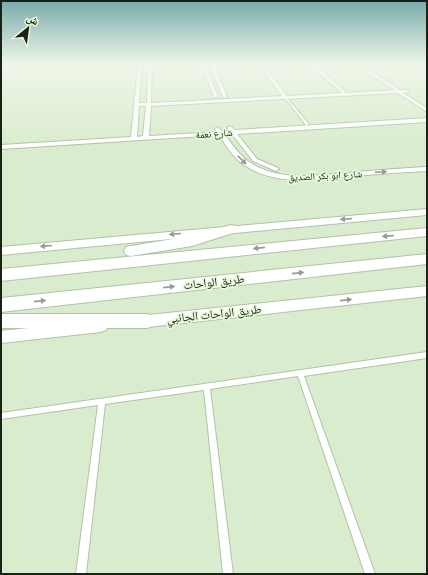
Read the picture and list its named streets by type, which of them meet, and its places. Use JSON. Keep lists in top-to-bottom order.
{
  "streets": {
    "highway": ["طريق الواحات"],
    "street": ["شارع نعمة", "شارع ابو بكر الصديق", "طريق الواحات الجانبي"]
  },
  "crossings": [
    ["شارع نعمة", "شارع ابو بكر الصديق"]
  ],
  "north": "top right"
}
